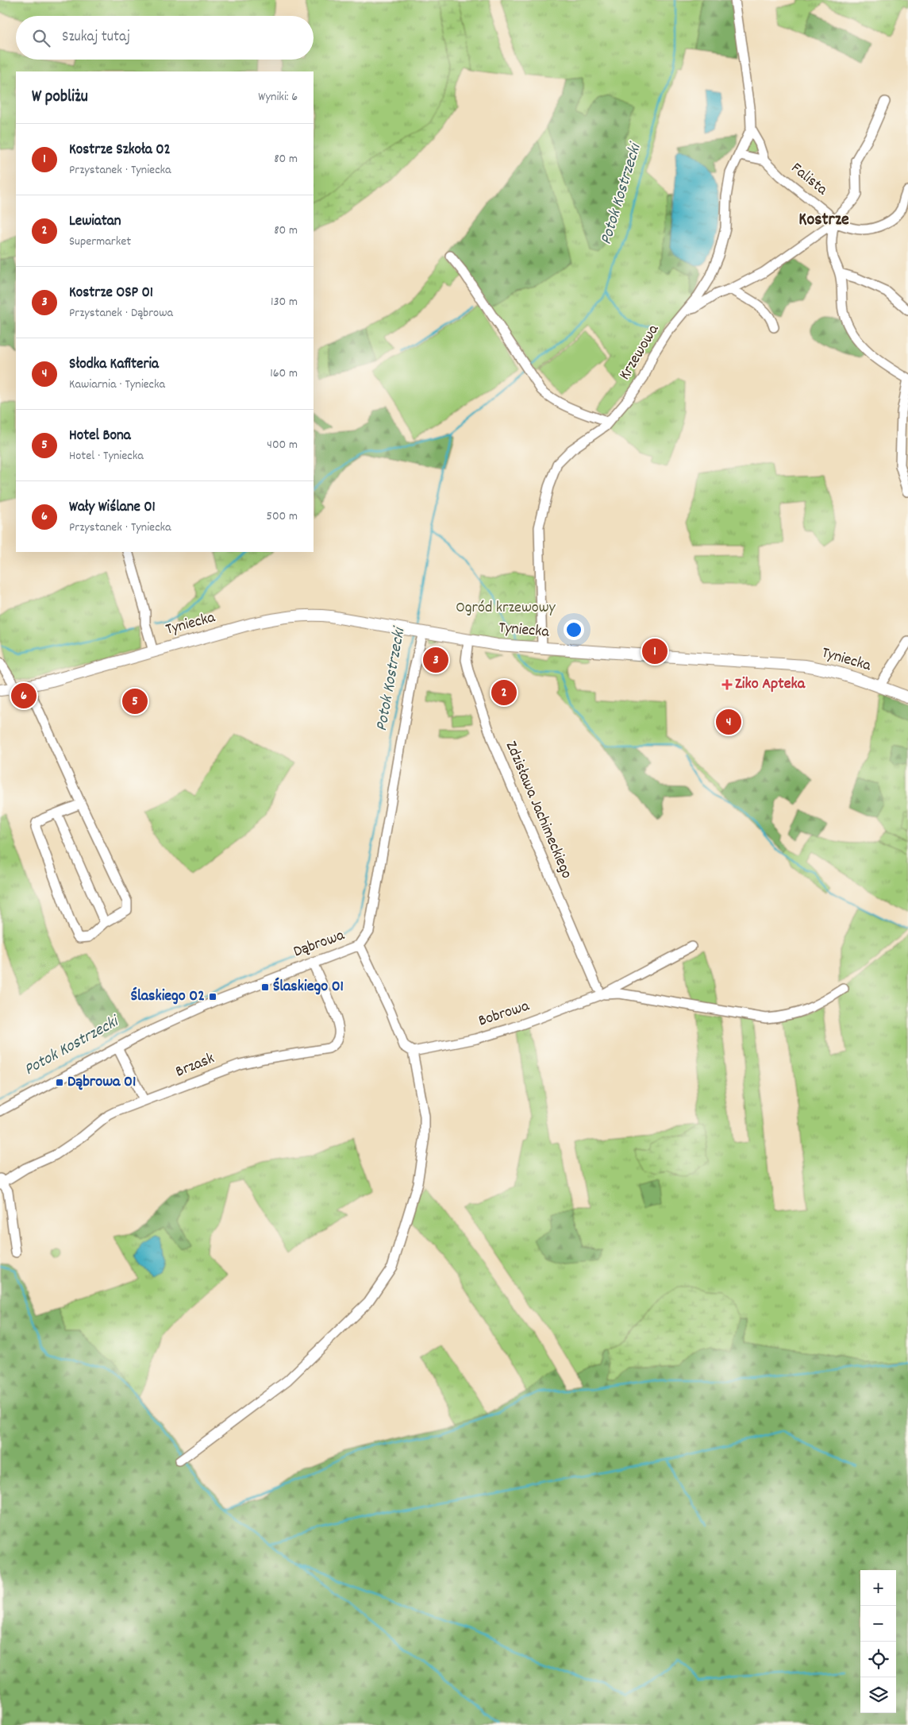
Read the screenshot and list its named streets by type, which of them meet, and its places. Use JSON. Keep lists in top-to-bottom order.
{
  "streets": {
    "street": [
      "Falista",
      "Krzewowa",
      "Tyniecka",
      "Zdzisława Jachimeckiego",
      "Dąbrowa",
      "Bobrowa",
      "Brzask"
    ]
  },
  "crossings": [
    ["Falista", "Krzewowa"],
    ["Krzewowa", "Tyniecka"],
    ["Tyniecka", "Zdzisława Jachimeckiego"],
    ["Tyniecka", "Dąbrowa"],
    ["Zdzisława Jachimeckiego", "Bobrowa"],
    ["Dąbrowa", "Brzask"]
  ],
  "districts": ["Kostrze"],
  "water": ["Potok Kostrzecki"],
  "parks": ["Ogród krzewowy"],
  "places": {
    "health": ["Ziko Apteka"],
    "transit": ["Ślaskiego 01", "Ślaskiego 02", "Dąbrowa 01"]
  },
  "page": {
    "search": "Szukaj tutaj",
    "heading": ["W pobliżu", "Wyniki: 6"],
    "list": [
      {
        "mark": "1",
        "name": "Kostrze Szkoła 02",
        "note": "Przystanek · Tyniecka",
        "value": "80 m"
      },
      {
        "mark": "2",
        "name": "Lewiatan",
        "note": "Supermarket",
        "value": "80 m"
      },
      {
        "mark": "3",
        "name": "Kostrze OSP 01",
        "note": "Przystanek · Dąbrowa",
        "value": "130 m"
      },
      {
        "mark": "4",
        "name": "Słodka Kafiteria",
        "note": "Kawiarnia · Tyniecka",
        "value": "160 m"
      },
      {
        "mark": "5",
        "name": "Hotel Bona",
        "note": "Hotel · Tyniecka",
        "value": "400 m"
      },
      {
        "mark": "6",
        "name": "Wały Wiślane 01",
        "note": "Przystanek · Tyniecka",
        "value": "500 m"
      }
    ],
    "pins": [
      "1",
      "3",
      "2",
      "6",
      "5",
      "4"
    ],
    "map_buttons": ["+", "−"]
  }
}
